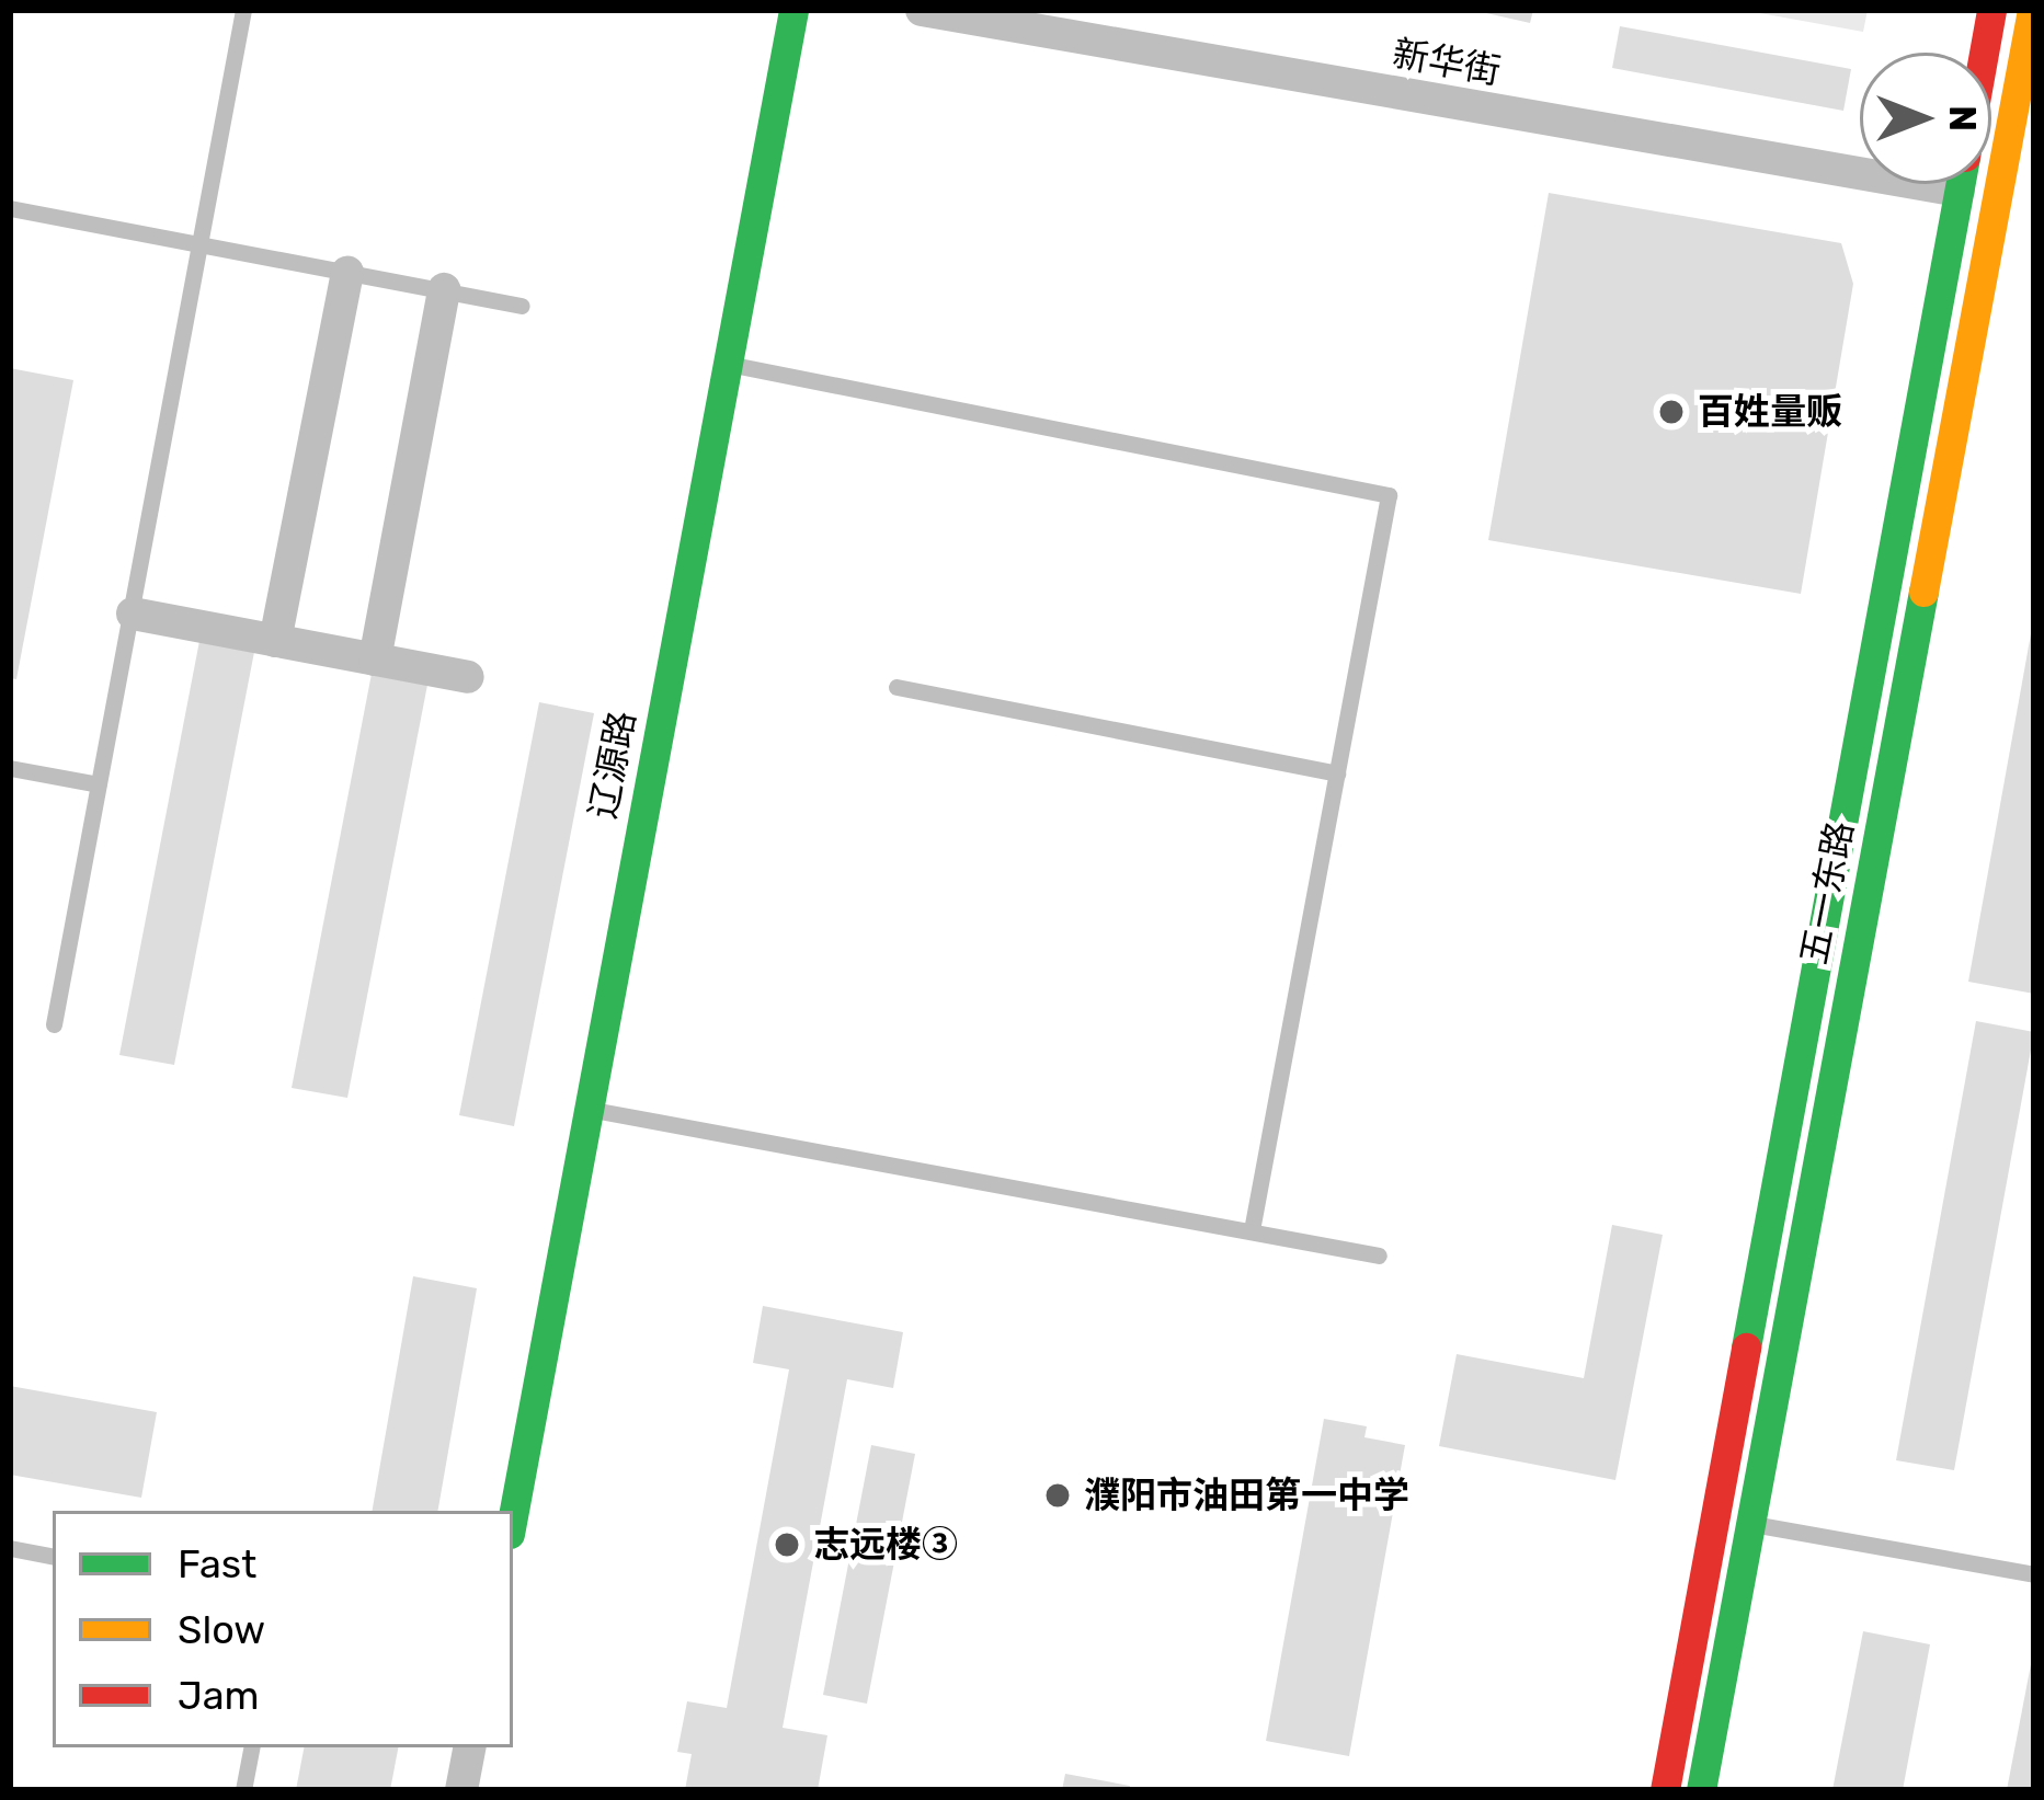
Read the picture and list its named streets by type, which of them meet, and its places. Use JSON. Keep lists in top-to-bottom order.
{
  "streets": {
    "street": ["新华街", "辽源路", "五一东路"]
  },
  "places": ["百姓量贩", "濮阳市油田第一中学", "志远楼③"],
  "legend": ["Fast", "Slow", "Jam"],
  "north": "right"
}
